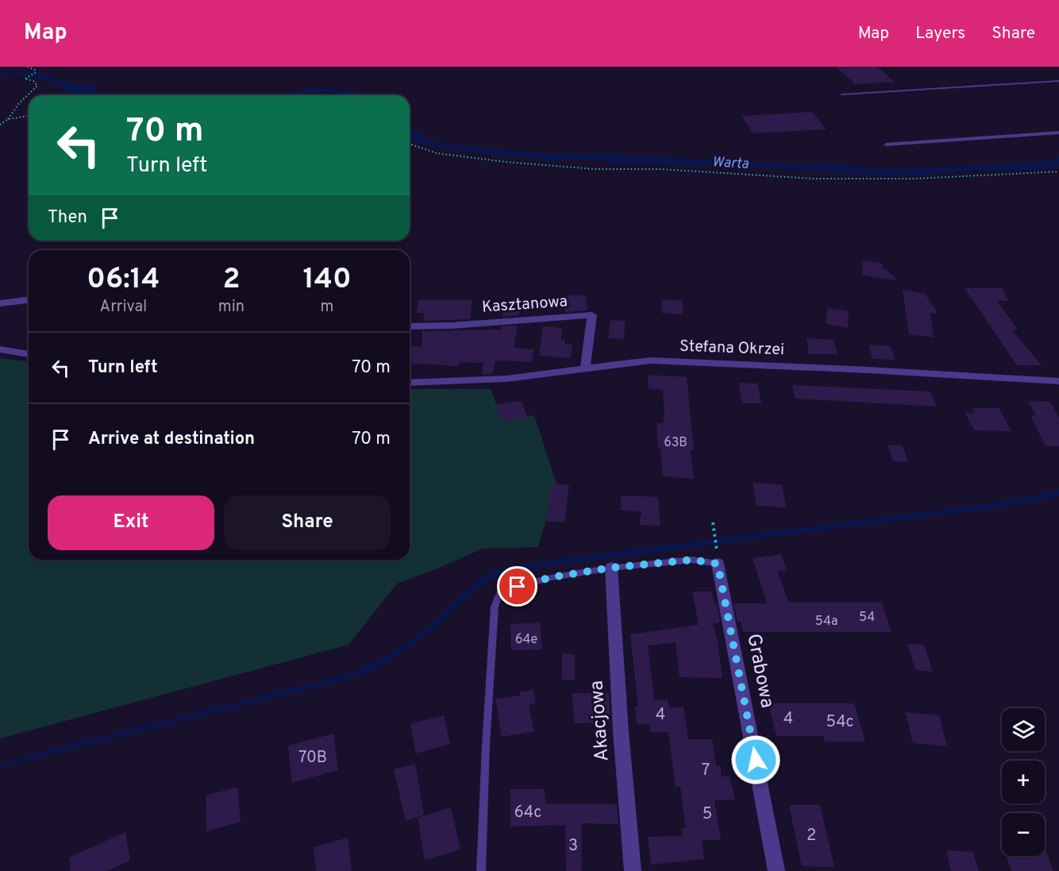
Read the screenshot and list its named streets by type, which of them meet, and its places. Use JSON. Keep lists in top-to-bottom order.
{
  "streets": {
    "street": [
      "Kasztanowa",
      "Stefana Okrzei",
      "Grabowa",
      "Akacjowa"
    ]
  },
  "crossings": [
    ["Kasztanowa", "Stefana Okrzei"]
  ],
  "water": ["Warta"],
  "house_numbers": [
    "63B",
    "54",
    "54a",
    "64e",
    "4",
    "4",
    "54c",
    "70B",
    "7",
    "64c",
    "5",
    "2",
    "3"
  ],
  "page": {
    "header": "Map",
    "nav": ["Map", "Layers", "Share"],
    "turn": ["70 m", "Turn left"],
    "then": "Then",
    "eta": [
      "06:14",
      "Arrival",
      "2",
      "min",
      "140",
      "m"
    ],
    "list": [
      {
        "name": "Turn left",
        "value": "70 m"
      },
      {
        "name": "Arrive at destination",
        "value": "70 m"
      }
    ],
    "buttons": ["Exit", "Share"],
    "map_buttons": ["+", "−"]
  }
}
